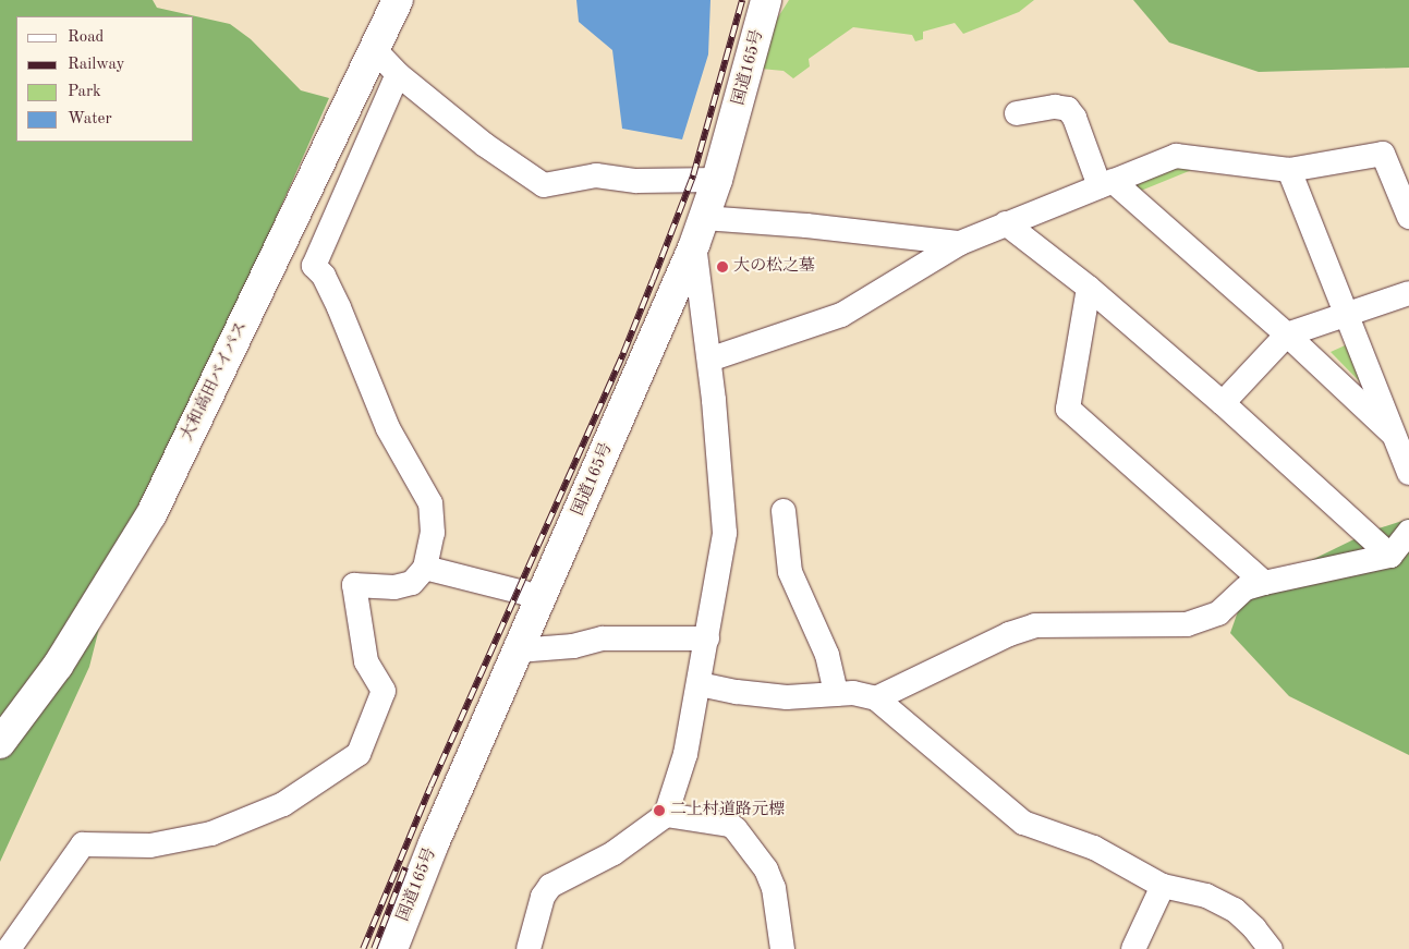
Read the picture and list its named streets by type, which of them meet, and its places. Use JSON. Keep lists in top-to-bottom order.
{
  "streets": {
    "highway": ["国道165号", "大和高田バイパス"]
  },
  "places": ["大の松之墓", "二上村道路元標"],
  "legend": [
    "Road",
    "Railway",
    "Park",
    "Water"
  ]
}
